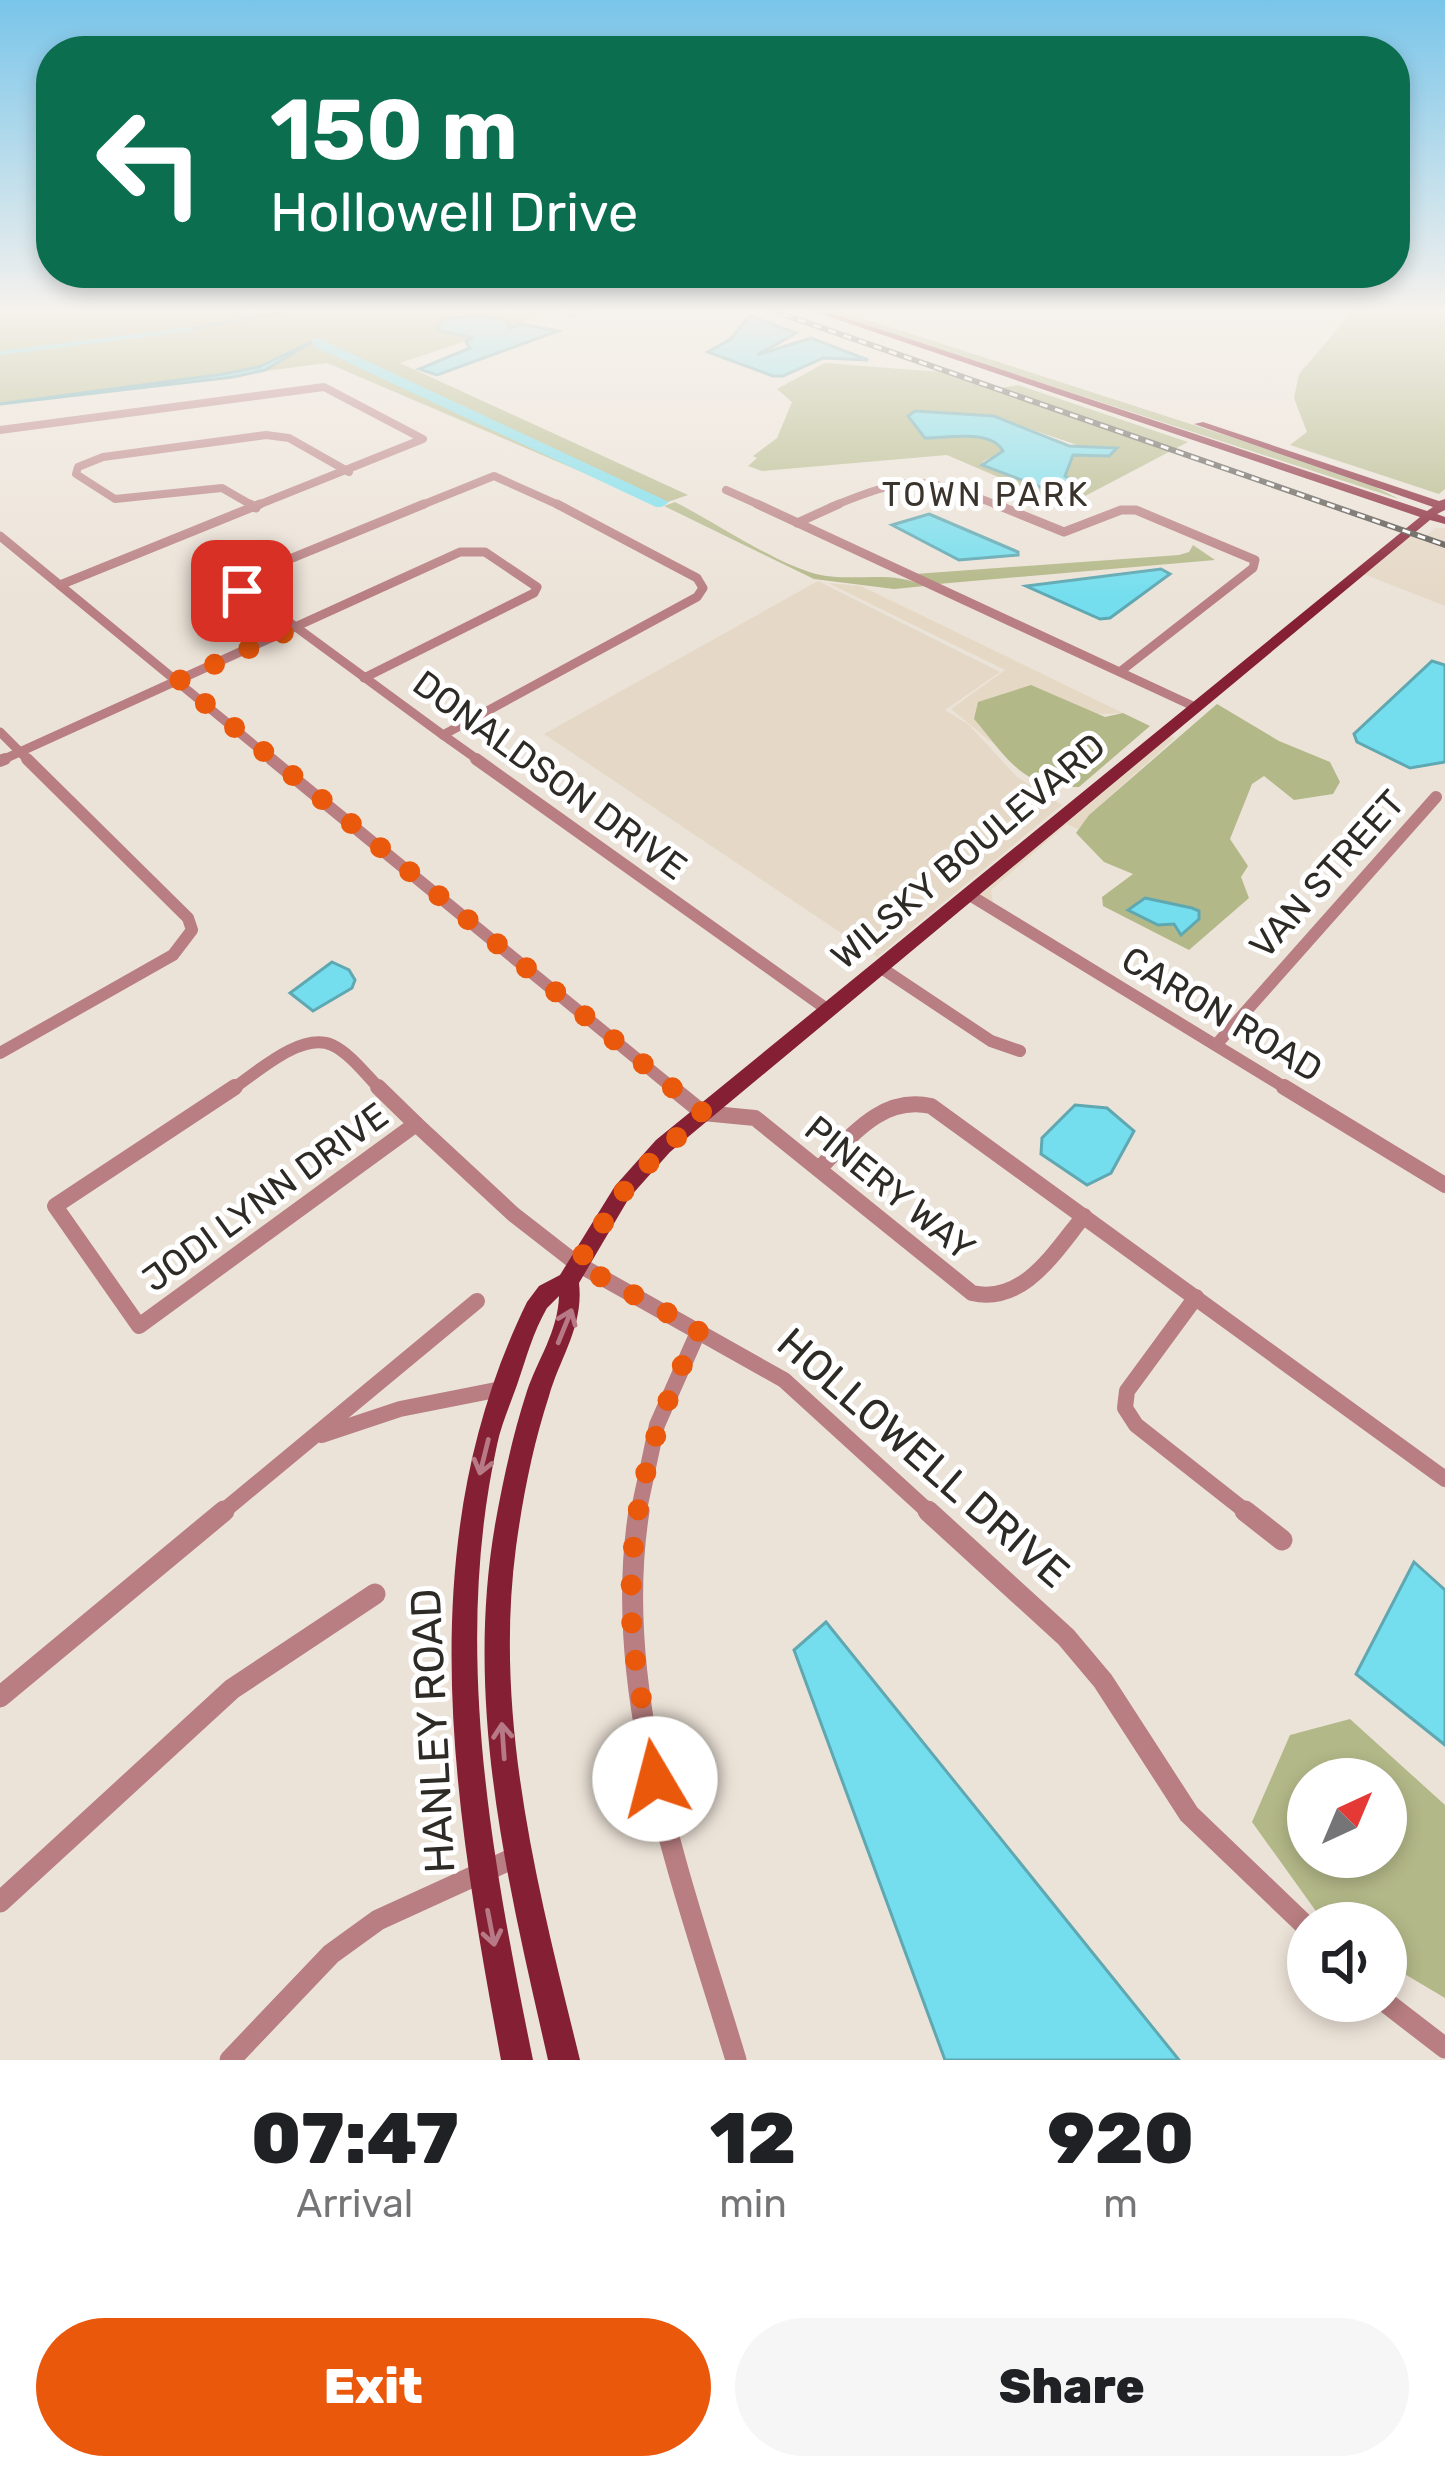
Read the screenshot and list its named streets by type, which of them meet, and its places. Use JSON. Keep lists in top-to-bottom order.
{
  "streets": {
    "main road": ["WILSKY BOULEVARD", "HANLEY ROAD"],
    "street": [
      "DONALDSON DRIVE",
      "VAN STREET",
      "CARON ROAD",
      "PINERY WAY",
      "JODI LYNN DRIVE",
      "HOLLOWELL DRIVE"
    ]
  },
  "crossings": [
    ["DONALDSON DRIVE", "WILSKY BOULEVARD"],
    ["WILSKY BOULEVARD", "CARON ROAD"],
    ["WILSKY BOULEVARD", "PINERY WAY"],
    ["WILSKY BOULEVARD", "HOLLOWELL DRIVE"],
    ["WILSKY BOULEVARD", "HANLEY ROAD"],
    ["VAN STREET", "CARON ROAD"],
    ["JODI LYNN DRIVE", "HOLLOWELL DRIVE"],
    ["HOLLOWELL DRIVE", "HANLEY ROAD"]
  ],
  "districts": ["TOWN PARK"],
  "north": "top right",
  "page": {
    "turn": ["150 m", "Hollowell Drive"],
    "eta": [
      "07:47",
      "Arrival",
      "12",
      "min",
      "920",
      "m"
    ],
    "buttons": ["Exit", "Share"]
  }
}
